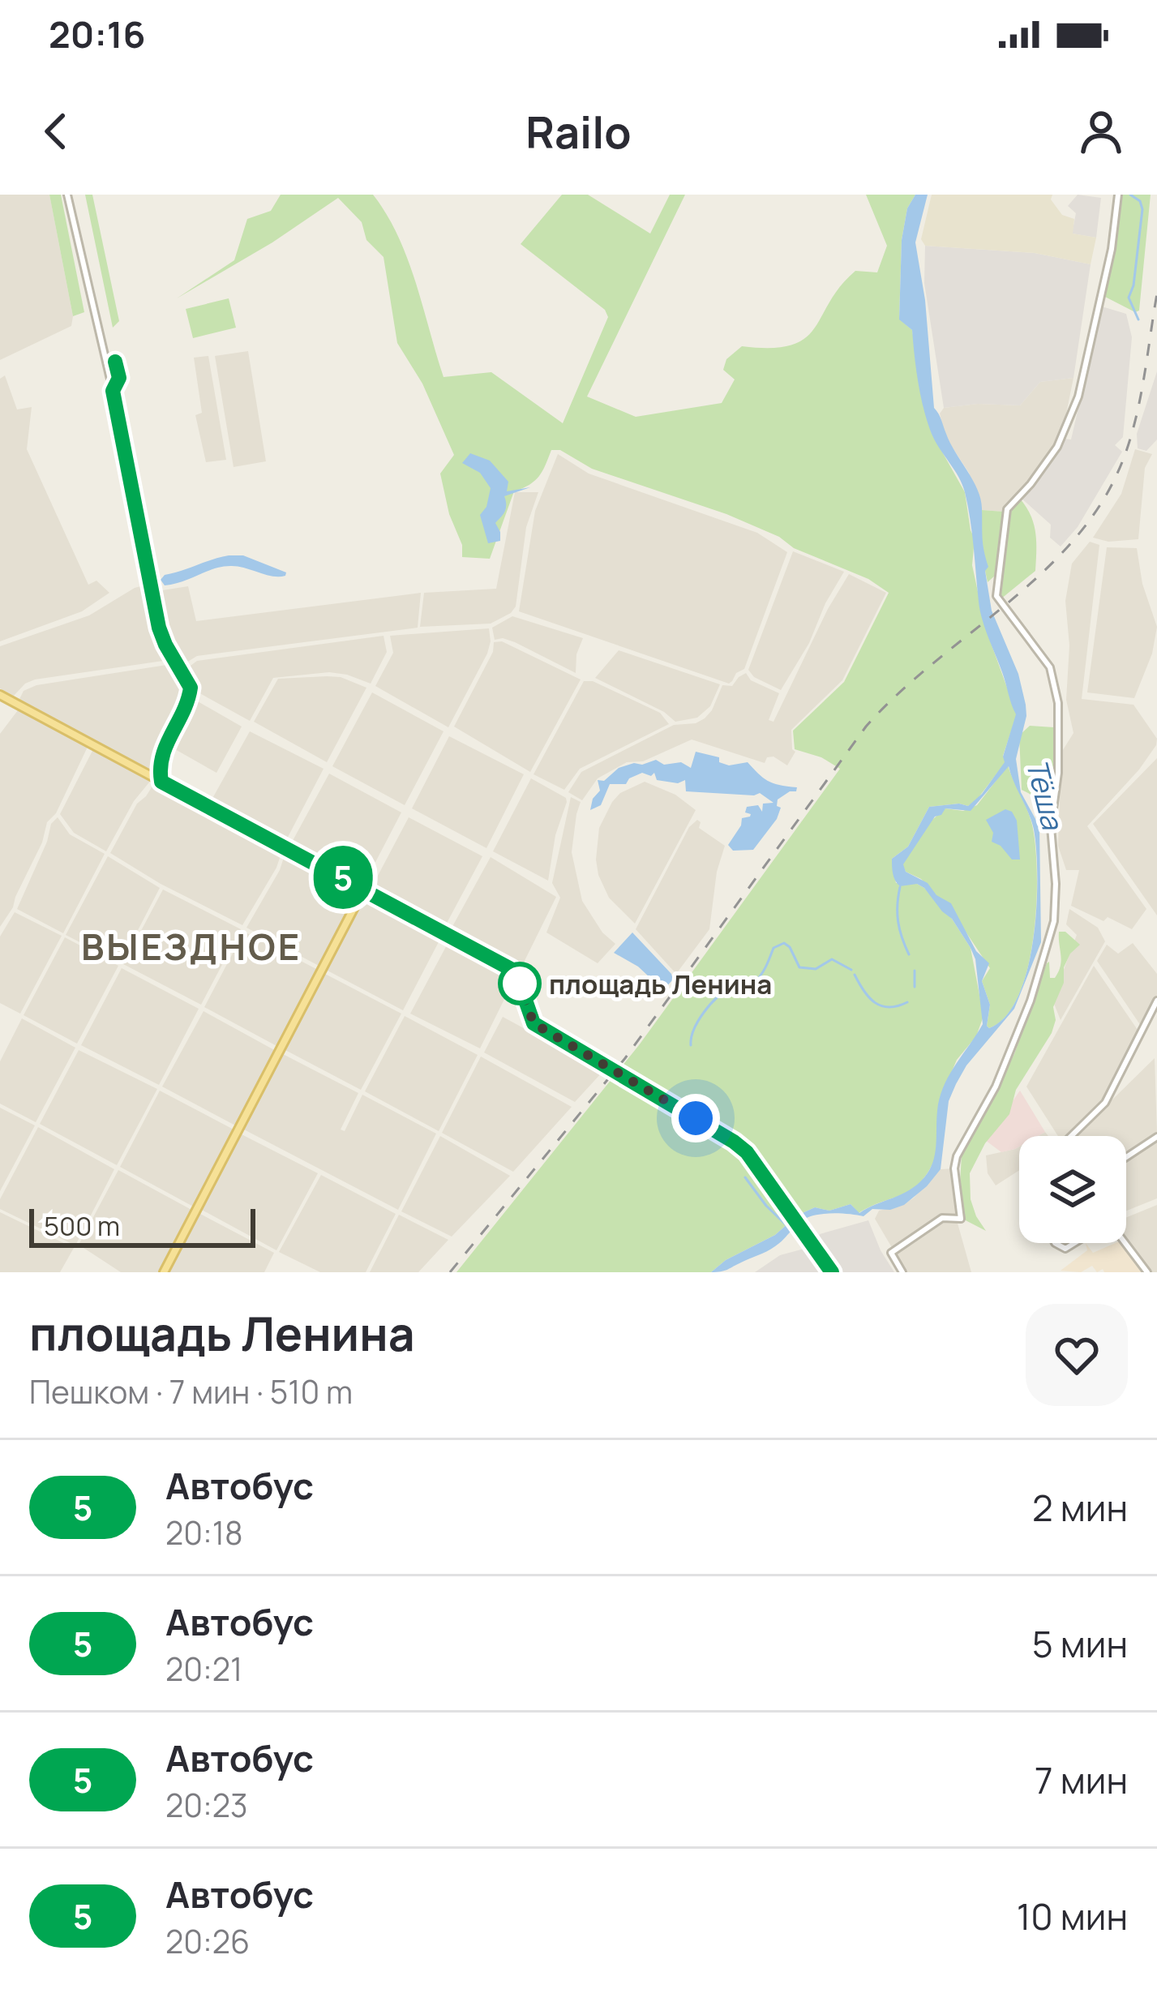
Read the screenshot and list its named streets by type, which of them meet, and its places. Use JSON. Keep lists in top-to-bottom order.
{
  "districts": ["ВЫЕЗДНОЕ"],
  "water": ["Тёша"],
  "places": ["площадь Ленина"],
  "lines": ["bus line 5"],
  "scale_bar": "500 m",
  "page": {
    "status": "20:16",
    "header": "Railo",
    "on_map": "5",
    "scale": "500 m",
    "heading": ["площадь Ленина", "Пешком · 7 мин · 510 m"],
    "list": [
      {
        "mark": "5",
        "name": "Автобус",
        "note": "20:18",
        "value": "2 мин"
      },
      {
        "mark": "5",
        "name": "Автобус",
        "note": "20:21",
        "value": "5 мин"
      },
      {
        "mark": "5",
        "name": "Автобус",
        "note": "20:23",
        "value": "7 мин"
      },
      {
        "mark": "5",
        "name": "Автобус",
        "note": "20:26",
        "value": "10 мин"
      }
    ]
  }
}
